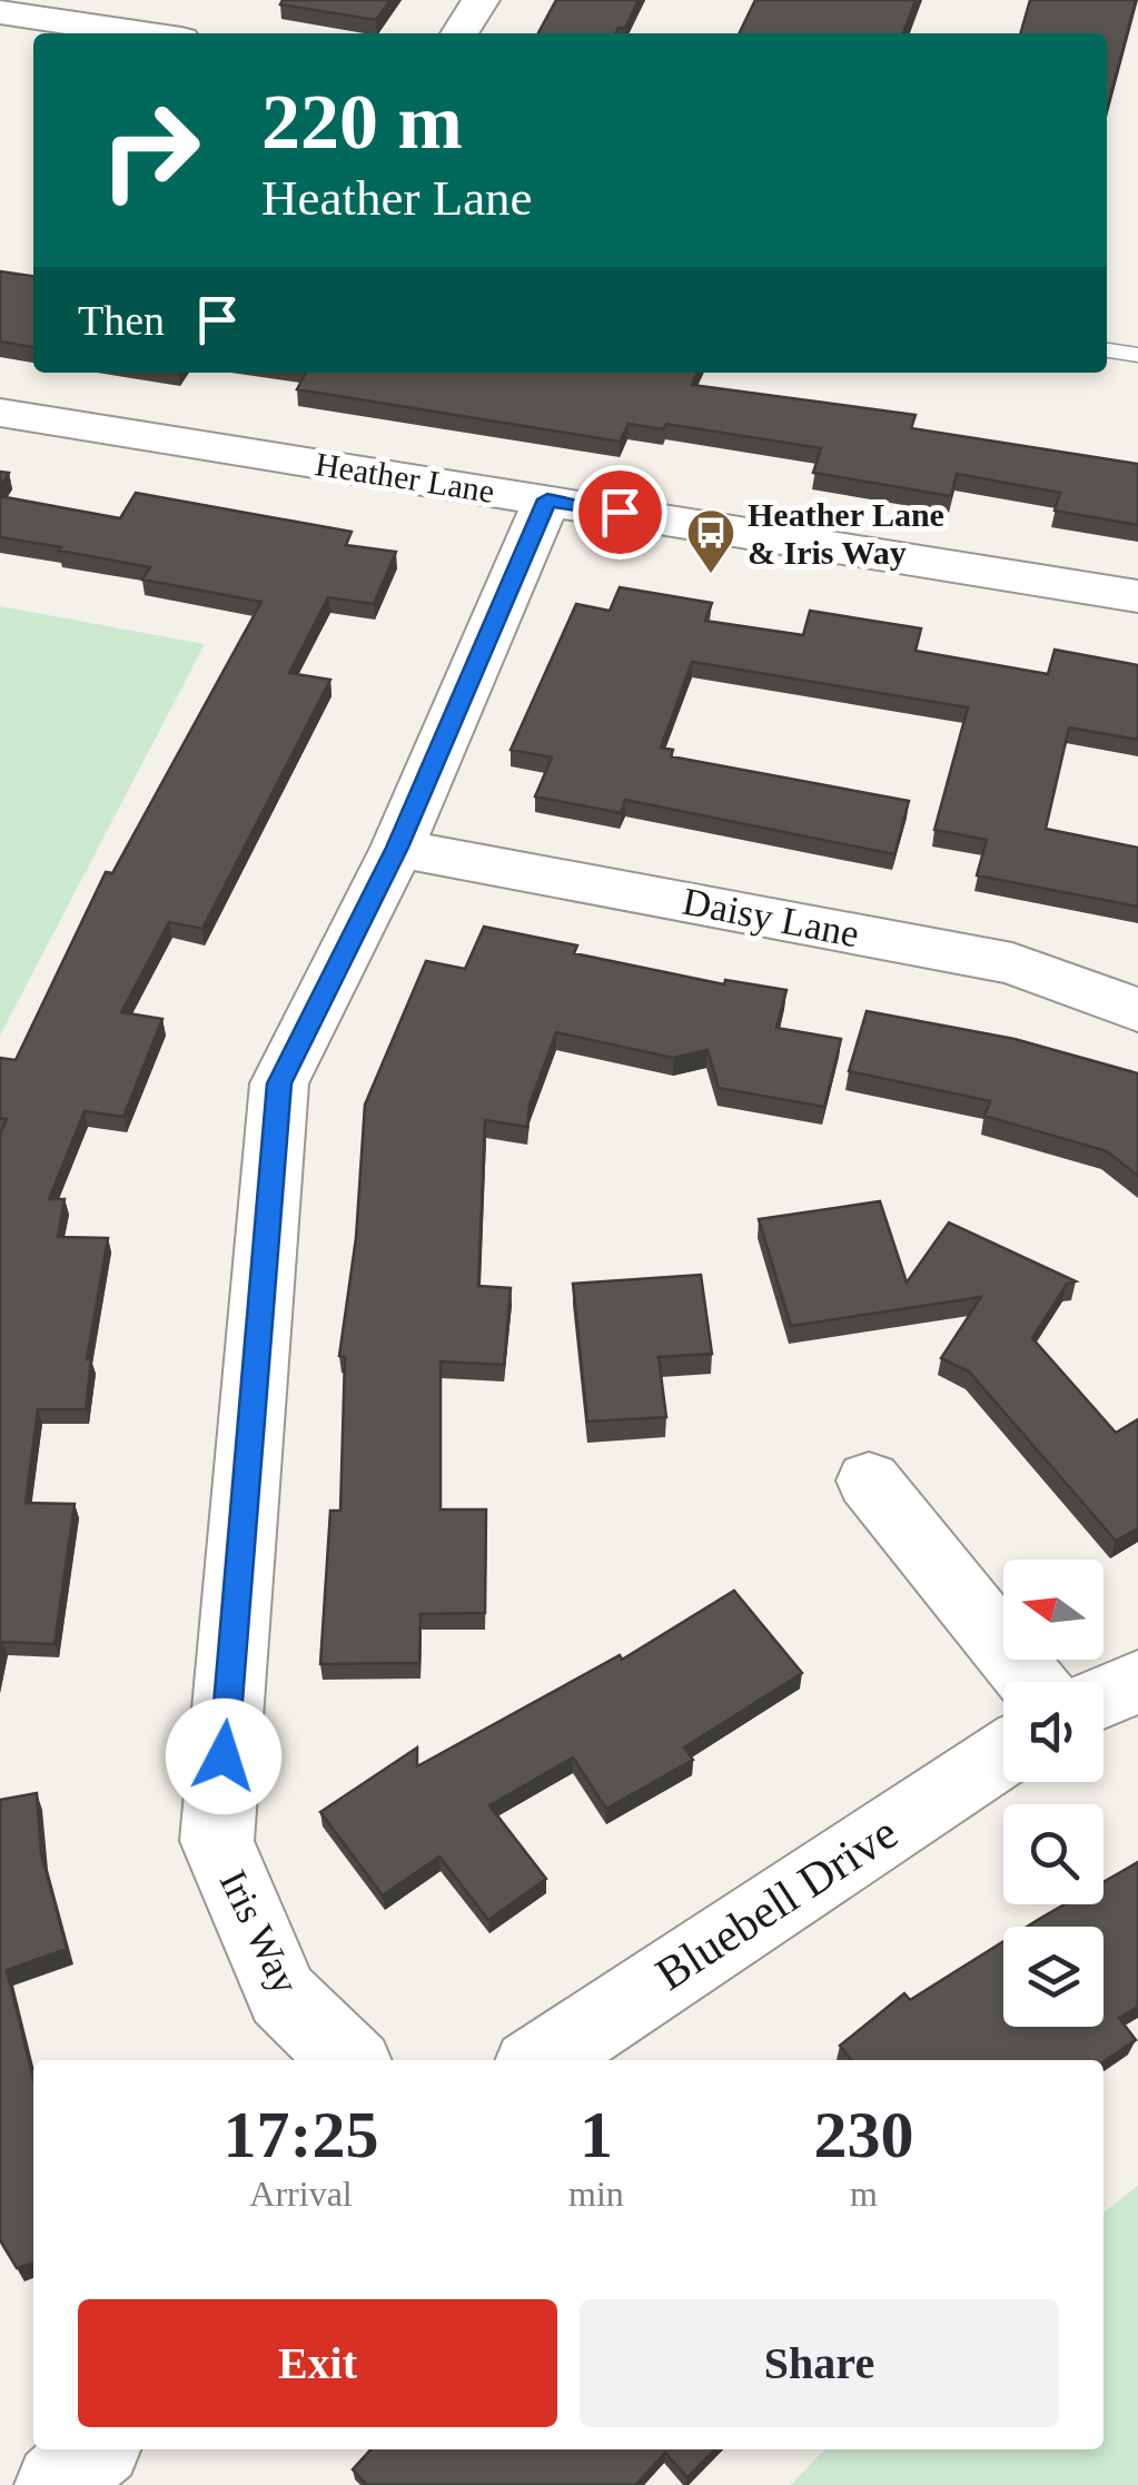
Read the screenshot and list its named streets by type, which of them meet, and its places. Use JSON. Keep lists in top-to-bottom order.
{
  "streets": {
    "street": [
      "Heather Lane",
      "Daisy Lane",
      "Bluebell Drive",
      "Iris Way"
    ]
  },
  "crossings": [
    ["Heather Lane", "Iris Way"],
    ["Daisy Lane", "Iris Way"]
  ],
  "places": {
    "bus stop": ["Heather Lane & Iris Way"]
  },
  "north": "left",
  "page": {
    "turn": ["220 m", "Heather Lane"],
    "then": "Then",
    "eta": [
      "17:25",
      "Arrival",
      "1",
      "min",
      "230",
      "m"
    ],
    "buttons": ["Exit", "Share"]
  }
}
